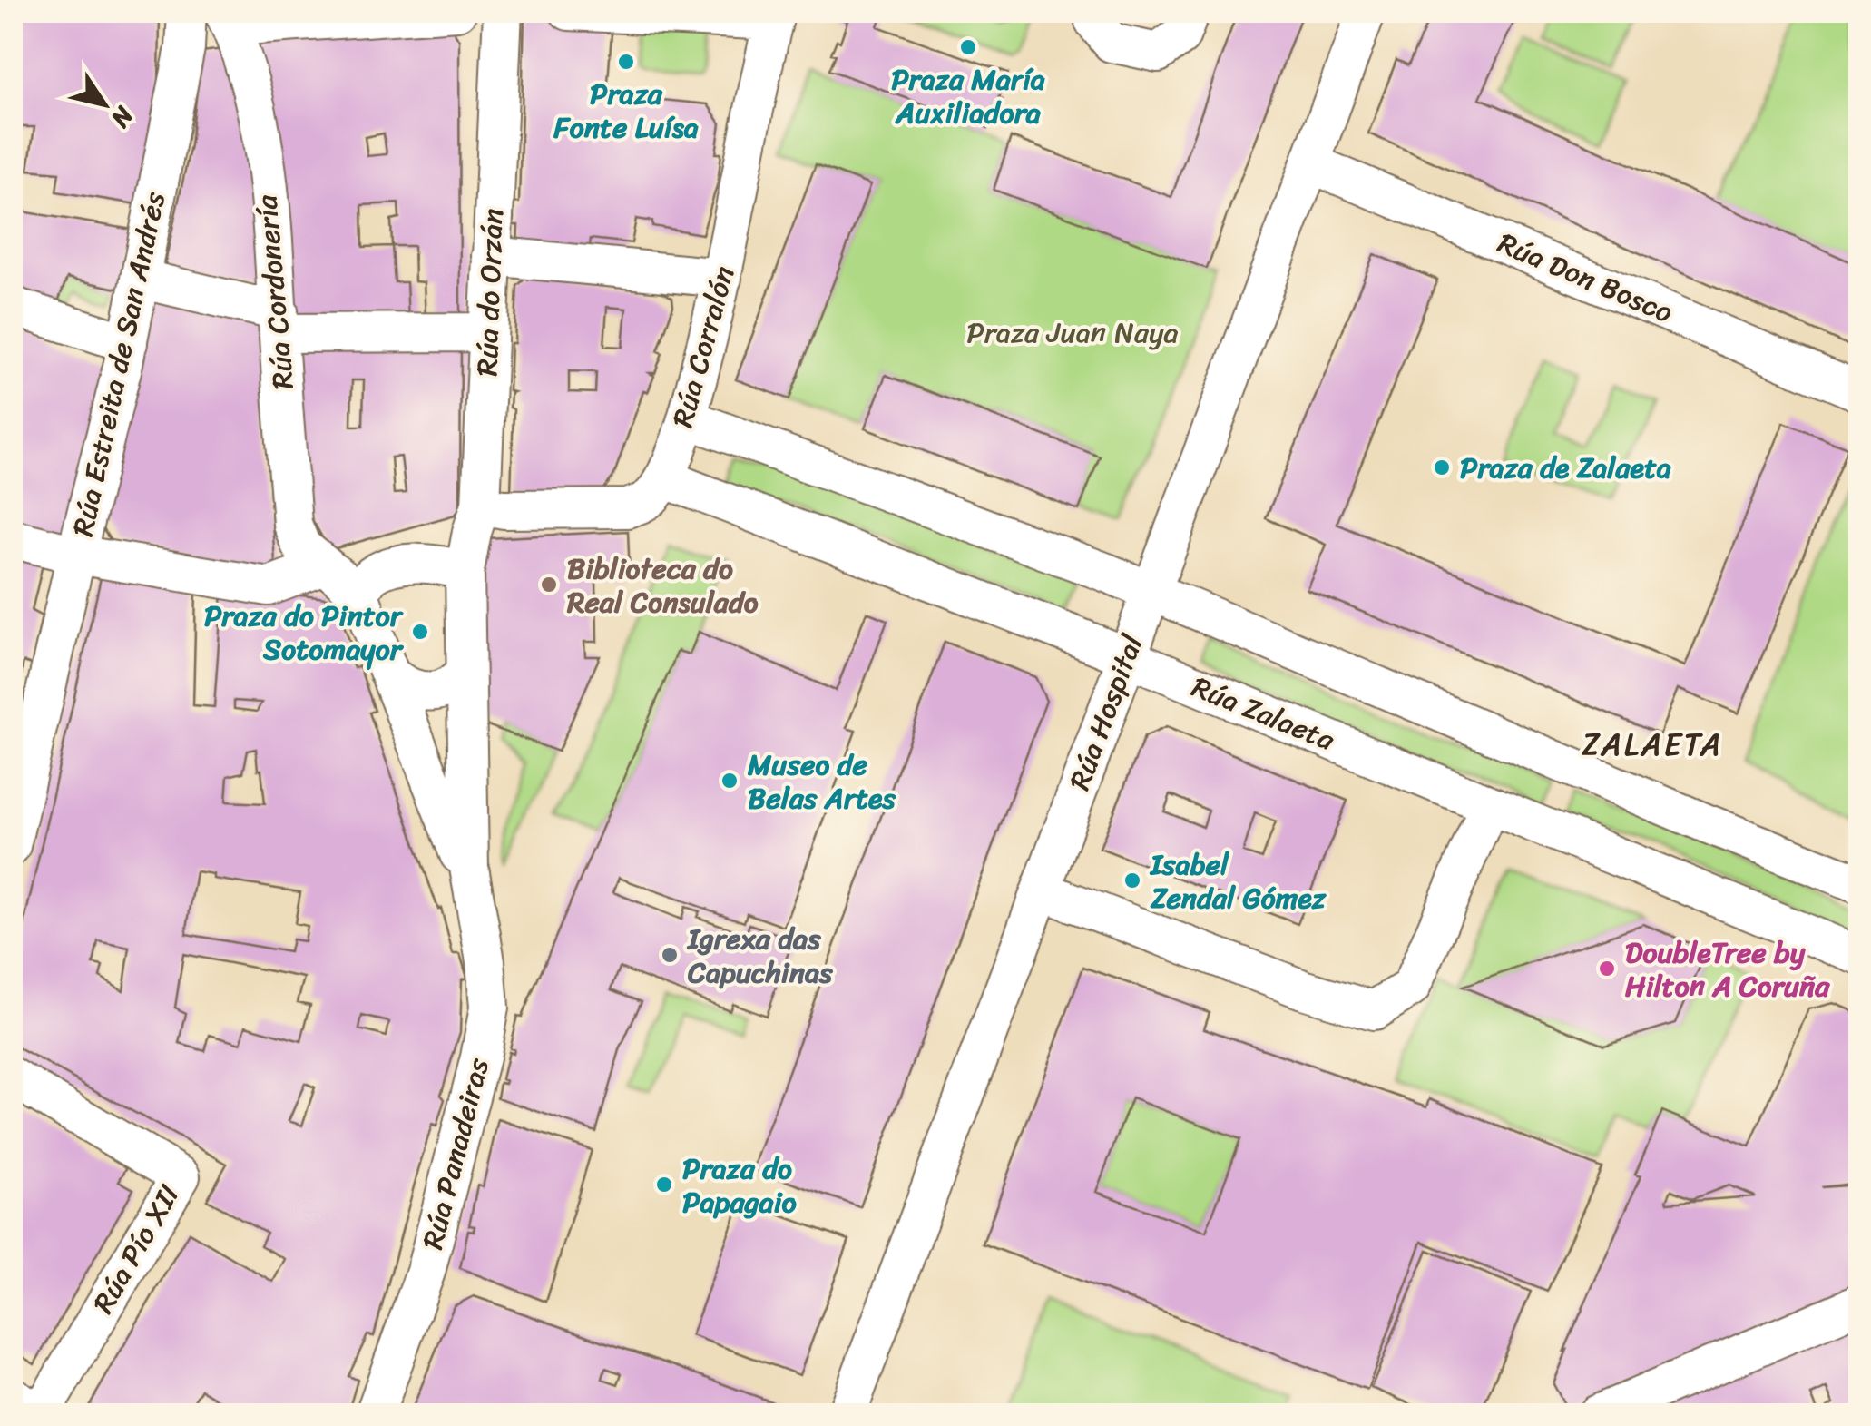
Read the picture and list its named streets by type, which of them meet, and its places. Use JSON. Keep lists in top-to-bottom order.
{
  "streets": {
    "street": [
      "Rúa Don Bosco",
      "Rúa Cordonería",
      "Rúa do Orzán",
      "Rúa Corralón",
      "Rúa Estreita de San Andrés",
      "Rúa Hospital",
      "Rúa Zalaeta",
      "Rúa Panadeiras",
      "Rúa Pío XII"
    ]
  },
  "crossings": [
    ["Rúa Don Bosco", "Rúa Hospital"],
    ["Rúa Cordonería", "Rúa do Orzán"],
    ["Rúa Cordonería", "Rúa Panadeiras"],
    ["Rúa do Orzán", "Rúa Corralón"],
    ["Rúa do Orzán", "Rúa Panadeiras"],
    ["Rúa Corralón", "Rúa Zalaeta"],
    ["Rúa Hospital", "Rúa Zalaeta"]
  ],
  "districts": ["ZALAETA"],
  "parks": ["Praza Juan Naya"],
  "places": [
    "Praza María Auxiliadora",
    "Praza Fonte Luísa",
    "Praza de Zalaeta",
    "Biblioteca do Real Consulado",
    "Praza do Pintor Sotomayor",
    "Museo de Belas Artes",
    "Isabel Zendal Gómez",
    "Igrexa das Capuchinas",
    "DoubleTree by Hilton A Coruña",
    "Praza do Papagaio"
  ],
  "north": "bottom right"
}
